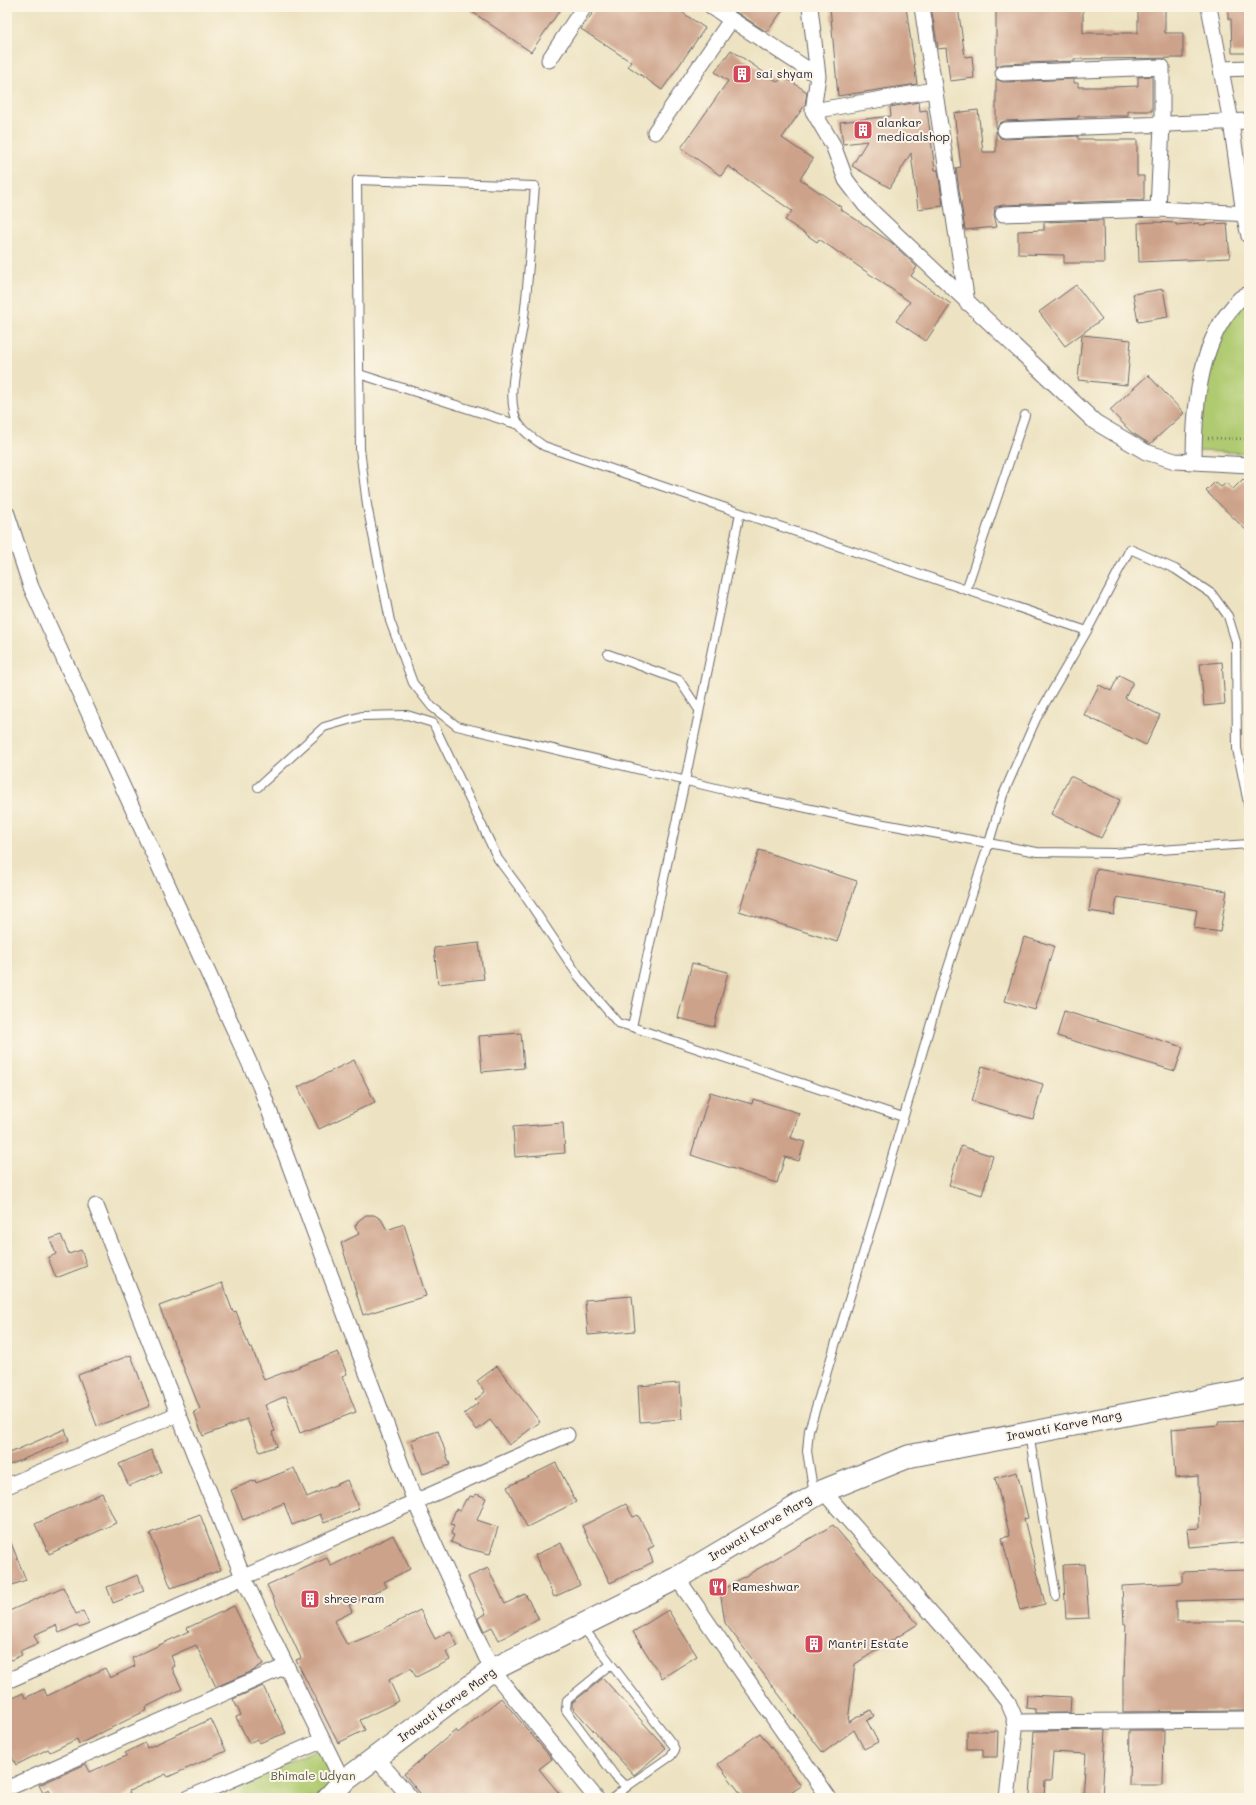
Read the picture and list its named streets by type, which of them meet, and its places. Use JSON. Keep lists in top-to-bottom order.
{
  "streets": {
    "main road": ["Irawati Karve Marg"]
  },
  "parks": ["Bhimale Udyan"],
  "places": {
    "building": [
      "sai shyam",
      "alankar medicalshop",
      "shree ram",
      "Mantri Estate"
    ],
    "restaurant": ["Rameshwar"]
  }
}
